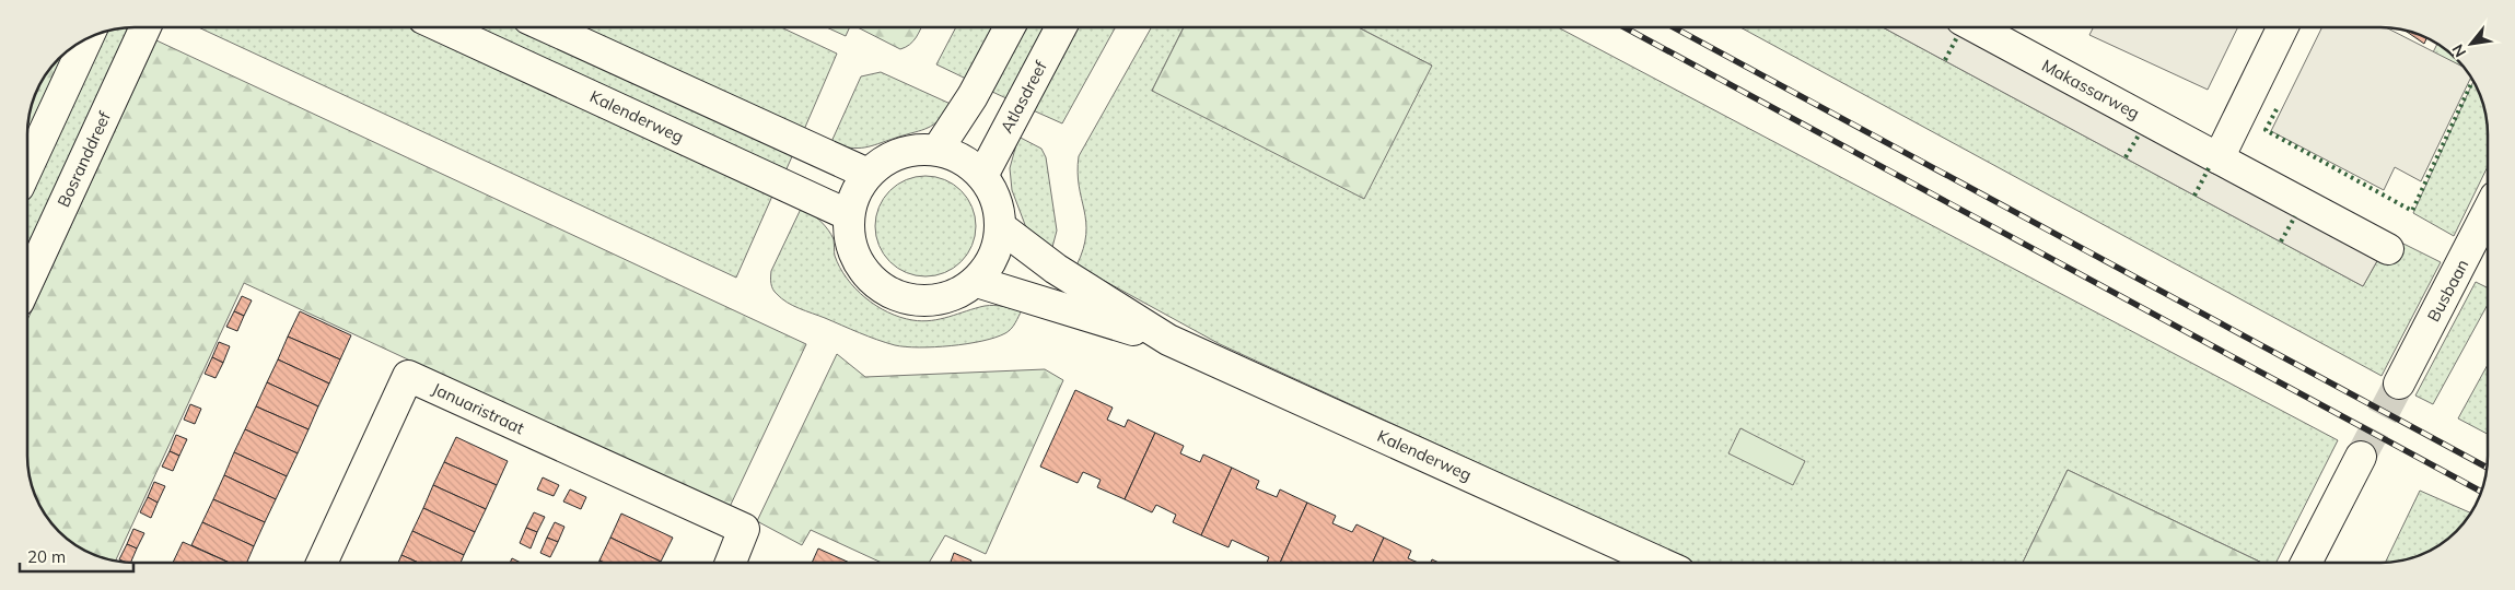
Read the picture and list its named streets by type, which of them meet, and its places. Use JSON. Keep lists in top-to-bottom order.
{
  "streets": {
    "street": [
      "Makassarweg",
      "Atlasdreef",
      "Kalenderweg",
      "Bosranddreef",
      "Busbaan",
      "Januaristraat"
    ]
  },
  "crossings": [
    ["Atlasdreef", "Kalenderweg"]
  ],
  "scale_bar": "20 m",
  "north": "bottom left"
}
